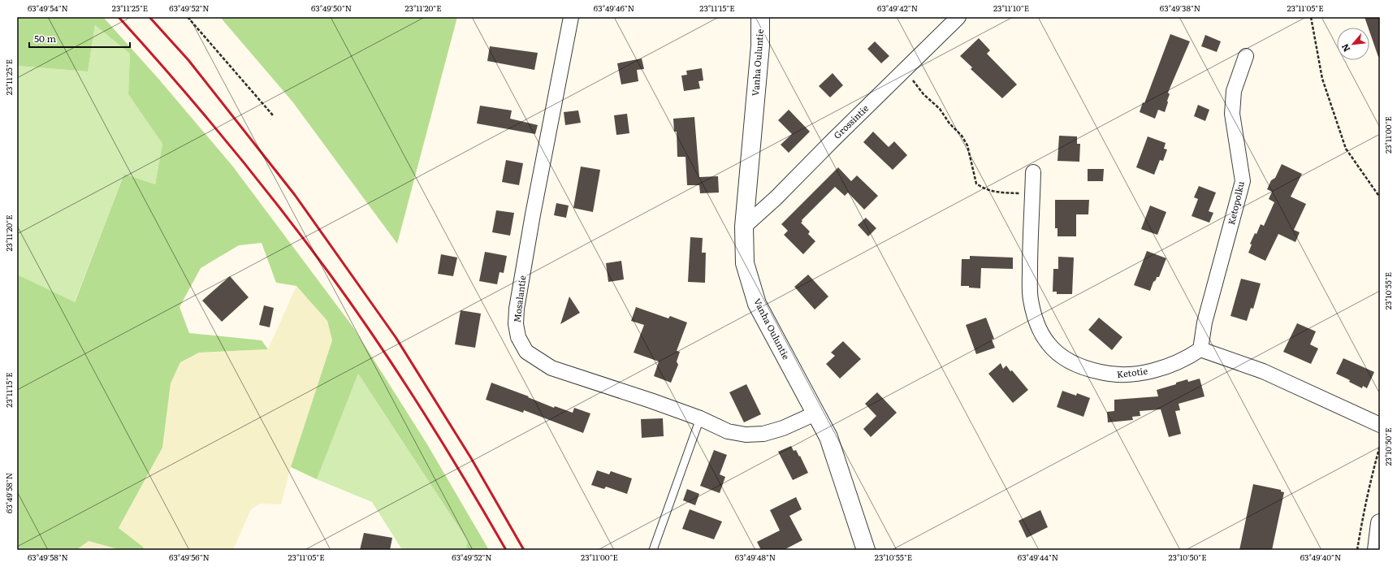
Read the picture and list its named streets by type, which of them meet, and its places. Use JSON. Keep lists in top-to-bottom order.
{
  "streets": {
    "street": [
      "Vanha Ouluntie",
      "Grossintie",
      "Ketopolku",
      "Mosalantie",
      "Ketotie"
    ]
  },
  "crossings": [
    ["Vanha Ouluntie", "Grossintie"],
    ["Vanha Ouluntie", "Mosalantie"],
    ["Ketopolku", "Ketotie"]
  ],
  "scale_bar": "50 m",
  "north": "bottom left",
  "coordinates": [
    "63°49'54\"N",
    "23°11'25\"E",
    "63°49'52\"N",
    "63°49'50\"N",
    "23°11'20\"E",
    "63°49'46\"N",
    "23°11'15\"E",
    "63°49'42\"N",
    "23°11'10\"E",
    "63°49'38\"N",
    "23°11'05\"E",
    "23°11'00\"E",
    "23°10'55\"E",
    "23°10'50\"E",
    "63°49'58\"N",
    "63°49'56\"N",
    "63°49'48\"N",
    "63°49'44\"N",
    "63°49'40\"N"
  ]
}
